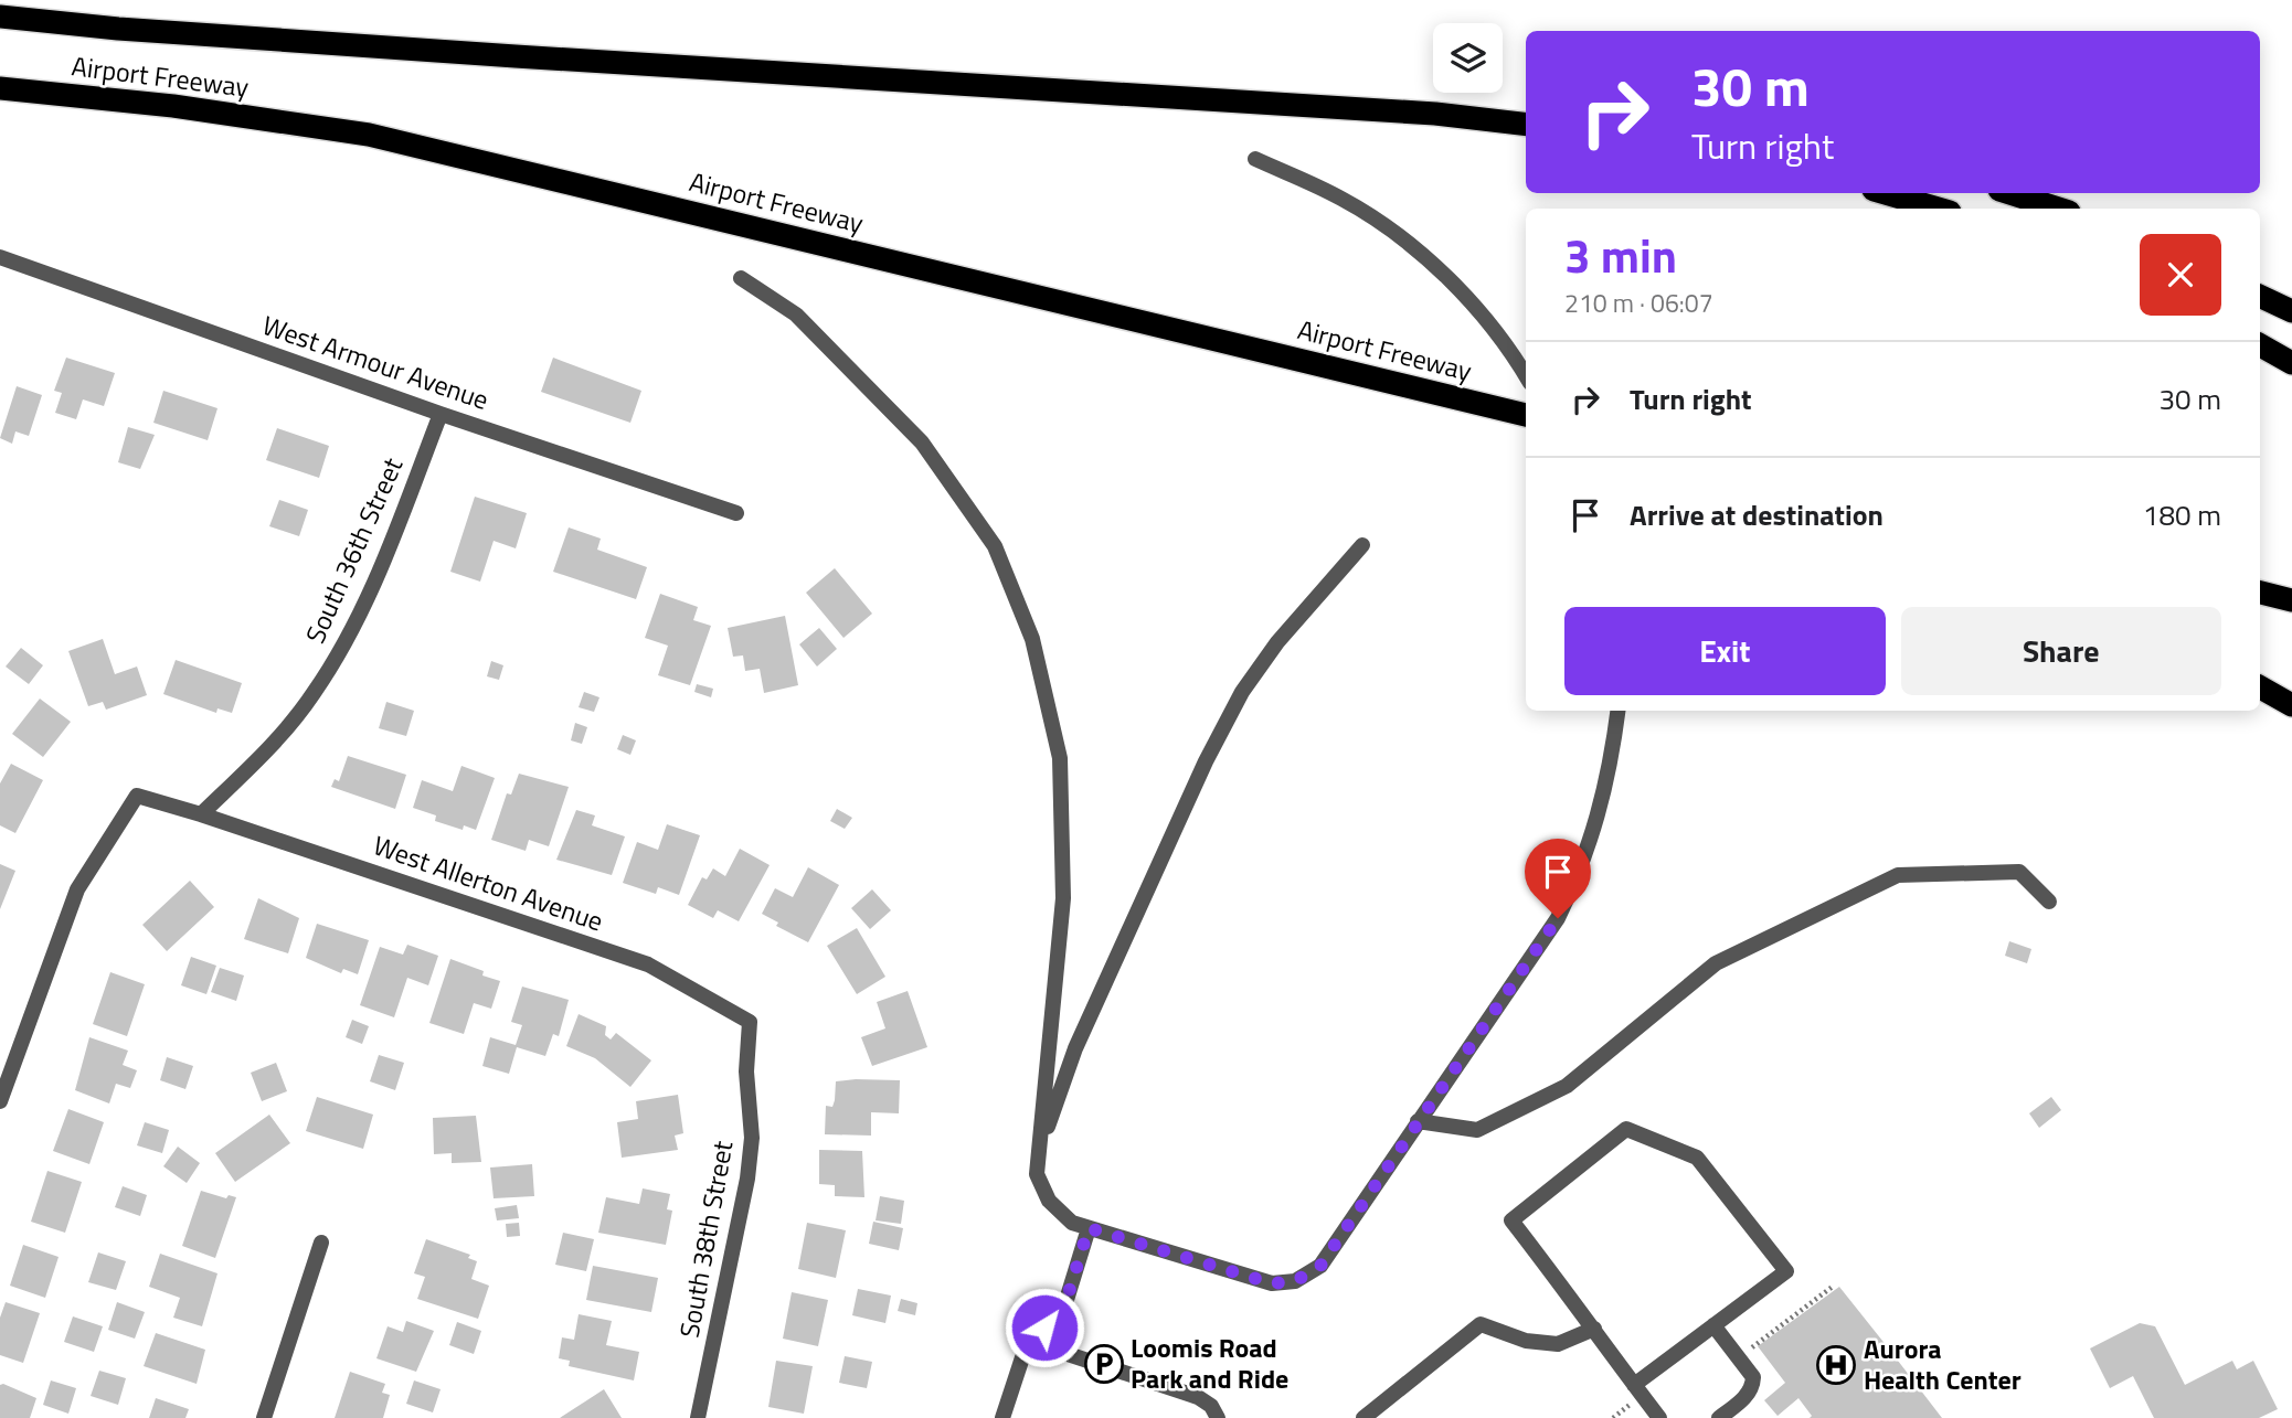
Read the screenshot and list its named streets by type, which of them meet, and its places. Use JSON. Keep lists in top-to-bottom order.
{
  "streets": {
    "highway": ["Airport Freeway"],
    "street": [
      "West Armour Avenue",
      "South 36th Street",
      "West Allerton Avenue",
      "South 38th Street"
    ]
  },
  "crossings": [
    ["West Armour Avenue", "South 36th Street"],
    ["South 36th Street", "West Allerton Avenue"],
    ["West Allerton Avenue", "South 38th Street"]
  ],
  "places": {
    "parking": ["Loomis Road Park and Ride"],
    "hospital": ["Aurora Health Center"]
  },
  "page": {
    "turn": ["30 m", "Turn right"],
    "heading": ["3 min", "210 m · 06:07"],
    "list": [
      {
        "name": "Turn right",
        "value": "30 m"
      },
      {
        "name": "Arrive at destination",
        "value": "180 m"
      }
    ],
    "buttons": ["Exit", "Share"]
  }
}
